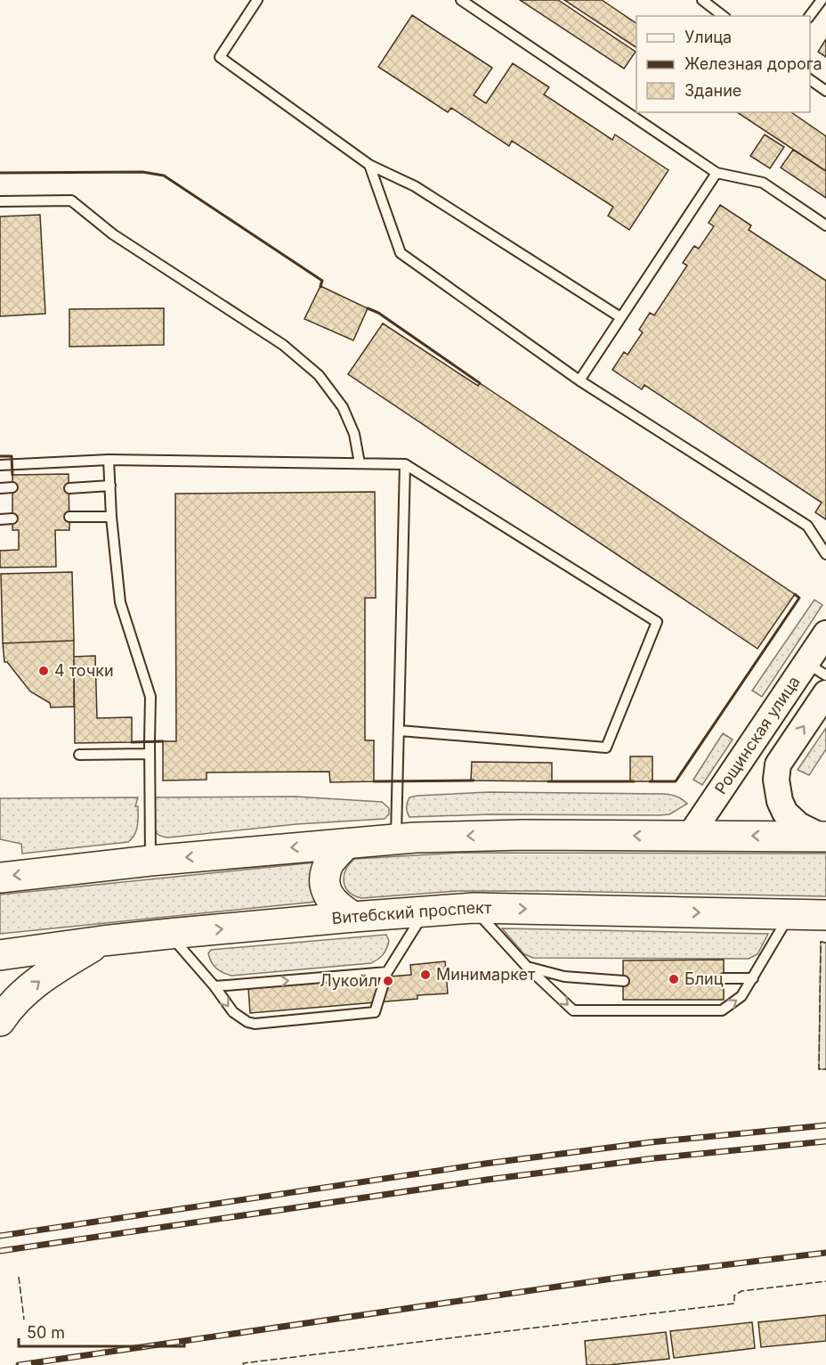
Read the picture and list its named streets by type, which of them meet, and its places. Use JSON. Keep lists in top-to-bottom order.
{
  "streets": {
    "main road": ["Витебский проспект"],
    "street": ["Рощинская улица"]
  },
  "places": [
    "4 точки",
    "Минимаркет",
    "Блиц",
    "Лукойл"
  ],
  "legend": ["Улица", "Железная дорога", "Здание"],
  "scale_bar": "50 m"
}
